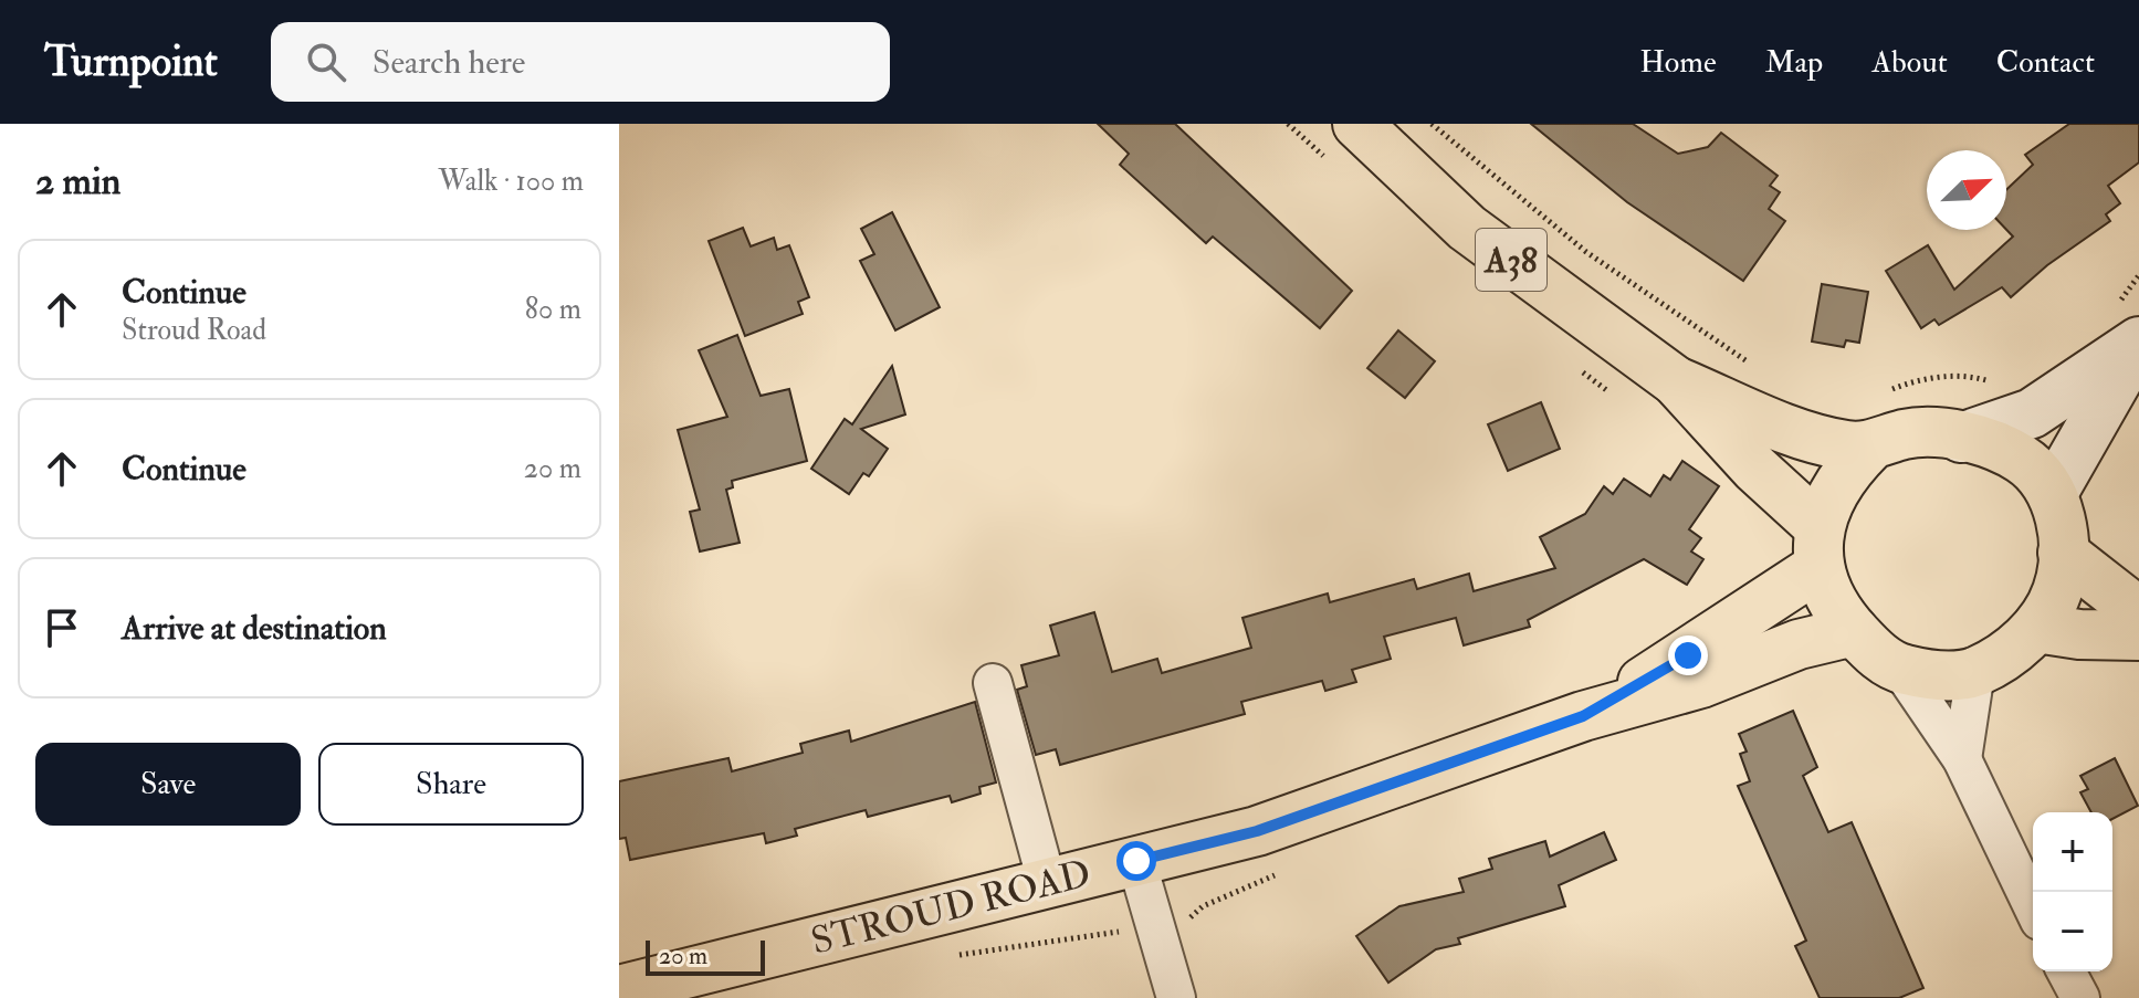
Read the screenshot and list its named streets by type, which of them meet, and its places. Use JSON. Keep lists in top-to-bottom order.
{
  "streets": {
    "main road": ["A38", "STROUD ROAD"]
  },
  "scale_bar": "20 m",
  "north": "top right",
  "page": {
    "header": "Turnpoint",
    "search": "Search here",
    "nav": [
      "Home",
      "Map",
      "About",
      "Contact"
    ],
    "heading": ["2 min", "Walk · 100 m"],
    "list": [
      ["Continue", "Stroud Road", "80 m"],
      ["Continue", "20 m"],
      "Arrive at destination"
    ],
    "buttons": ["Save", "Share"],
    "map_buttons": ["+", "−"],
    "scale": "20 m"
  }
}
